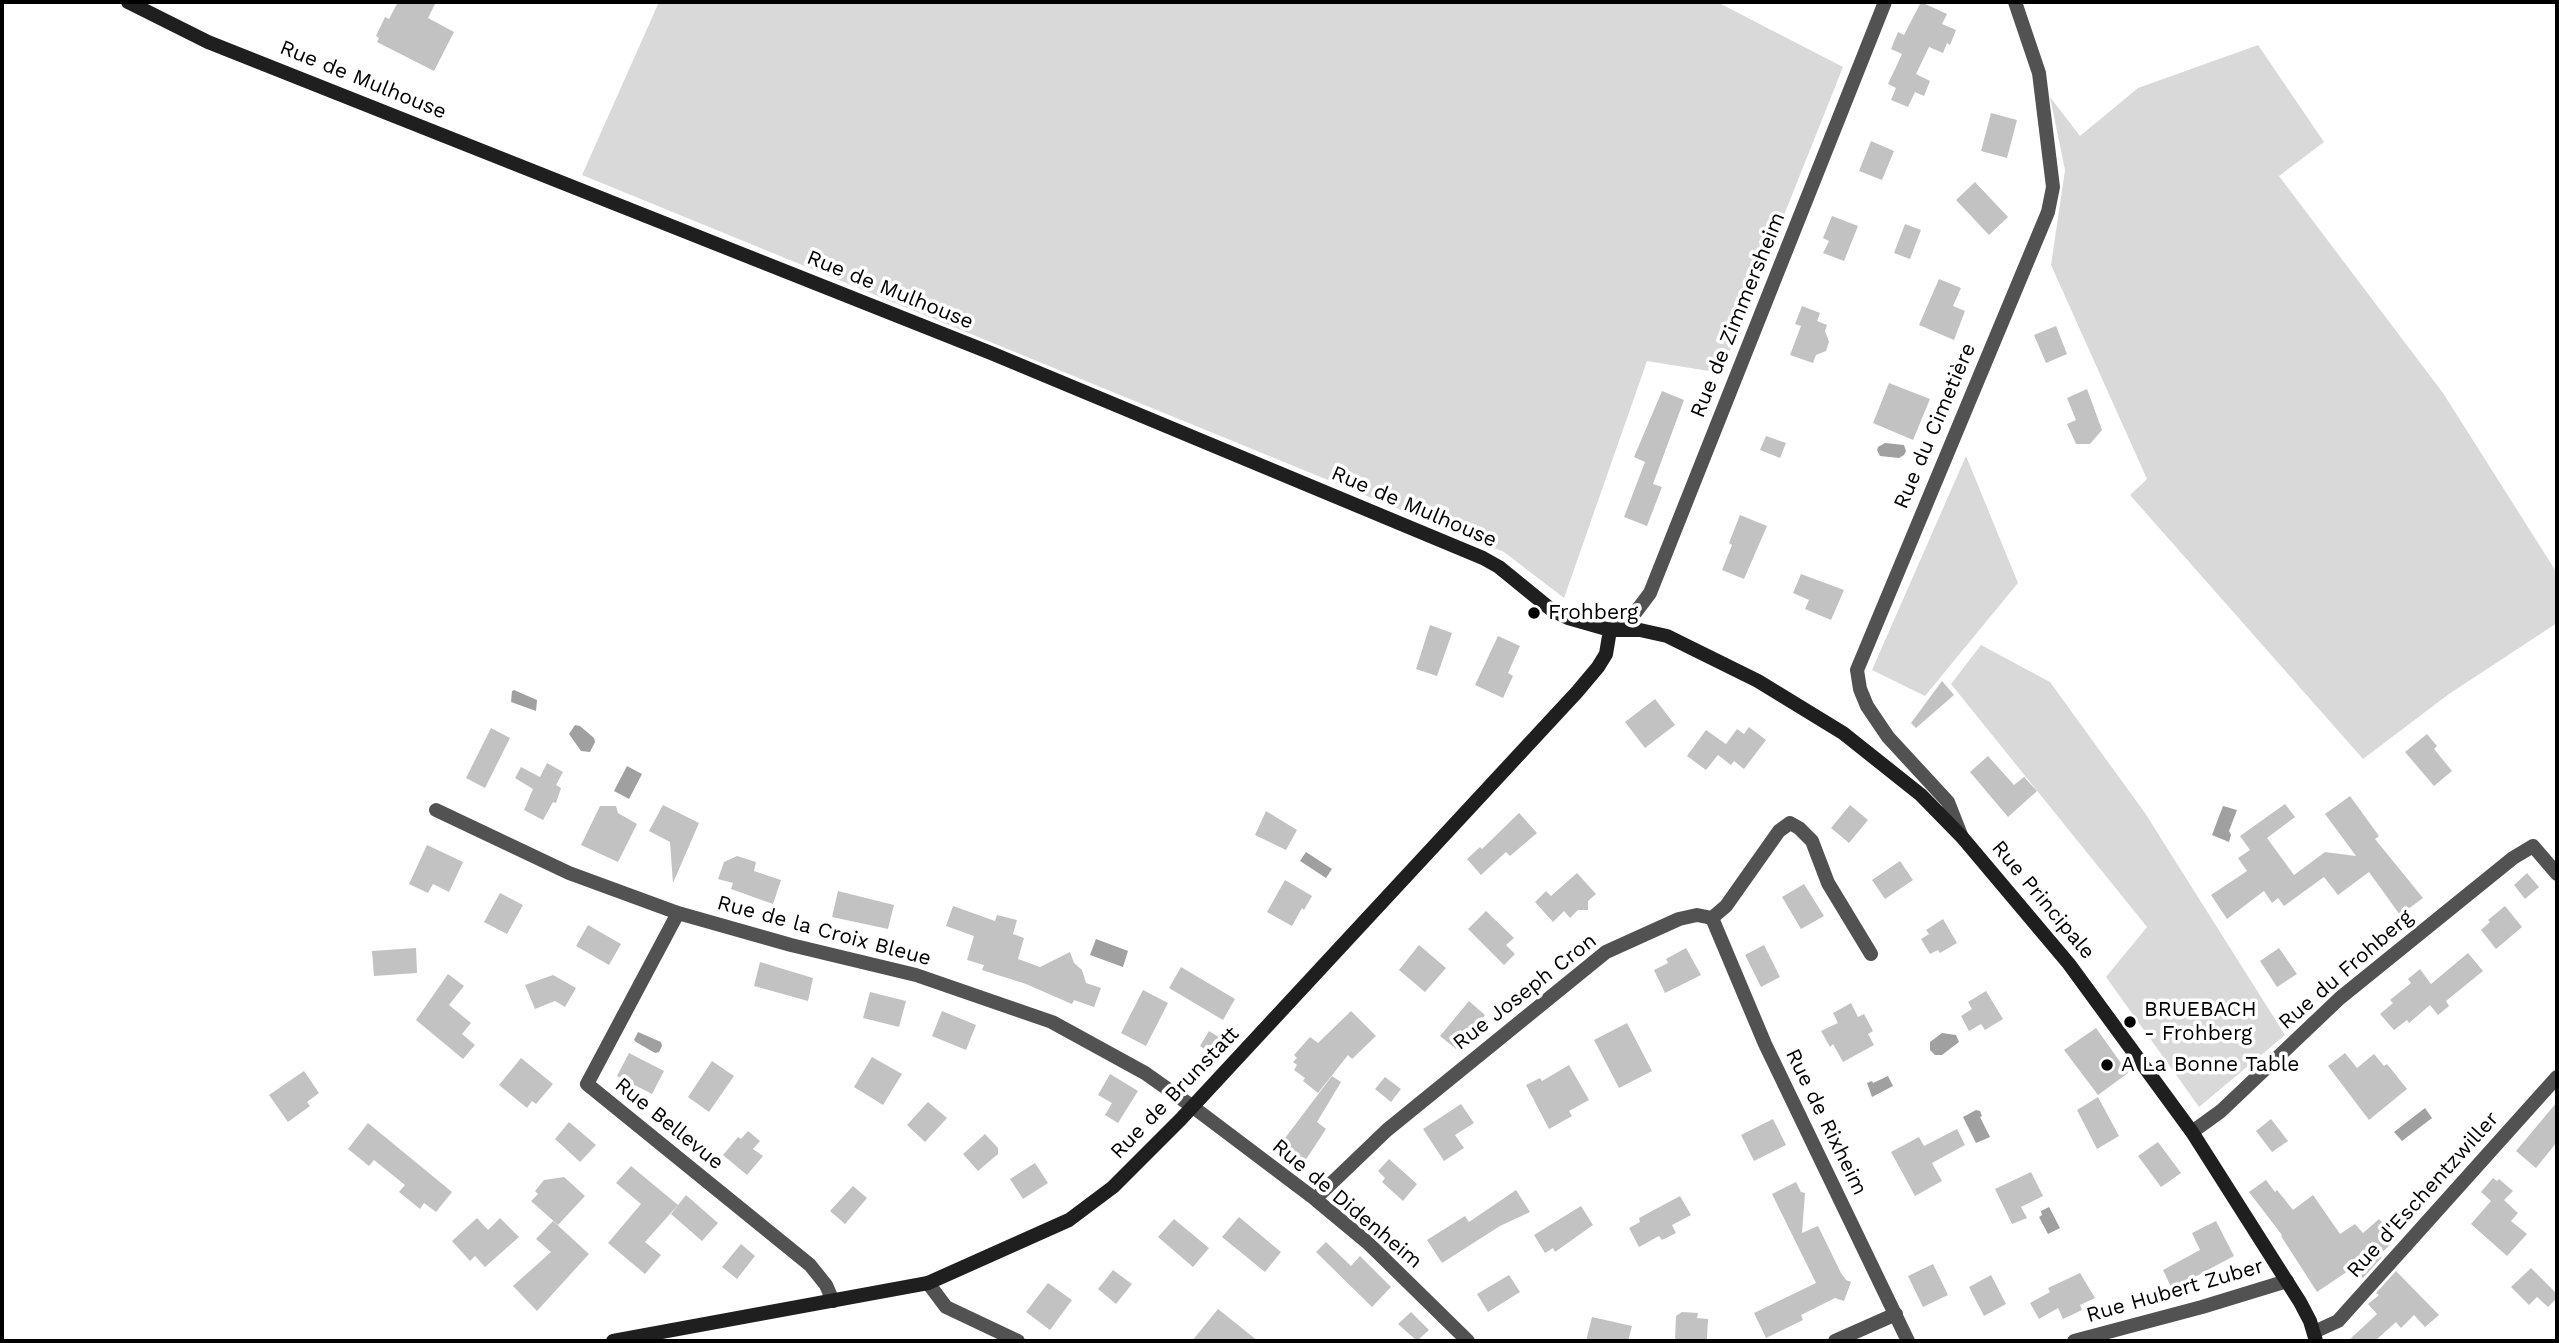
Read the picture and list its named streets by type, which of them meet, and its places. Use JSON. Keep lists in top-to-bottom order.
{
  "streets": {
    "main road": ["Rue de Mulhouse", "Rue Principale", "Rue de Brunstatt"],
    "street": [
      "Rue de Zimmersheim",
      "Rue du Cimetière",
      "Rue de la Croix Bleue",
      "Rue du Frohberg",
      "Rue Joseph Cron",
      "Rue de Rixheim",
      "Rue Bellevue",
      "Rue d'Eschentzwiller",
      "Rue de Didenheim",
      "Rue Hubert Zuber"
    ]
  },
  "crossings": [
    ["Rue de Mulhouse", "Rue de Zimmersheim"],
    ["Rue de Mulhouse", "Rue Principale"],
    ["Rue de Mulhouse", "Rue de Brunstatt"],
    ["Rue de Zimmersheim", "Rue Principale"],
    ["Rue de Zimmersheim", "Rue de Brunstatt"],
    ["Rue du Cimetière", "Rue Principale"],
    ["Rue Principale", "Rue du Frohberg"],
    ["Rue Principale", "Rue de Brunstatt"],
    ["Rue Principale", "Rue d'Eschentzwiller"],
    ["Rue Principale", "Rue Hubert Zuber"],
    ["Rue de la Croix Bleue", "Rue de Brunstatt"],
    ["Rue de la Croix Bleue", "Rue Bellevue"],
    ["Rue de la Croix Bleue", "Rue de Didenheim"],
    ["Rue Joseph Cron", "Rue de Rixheim"],
    ["Rue Joseph Cron", "Rue de Didenheim"],
    ["Rue de Brunstatt", "Rue Bellevue"],
    ["Rue de Brunstatt", "Rue de Didenheim"]
  ],
  "places": ["Frohberg", "BRUEBACH - Frohberg", "A La Bonne Table"]
}
